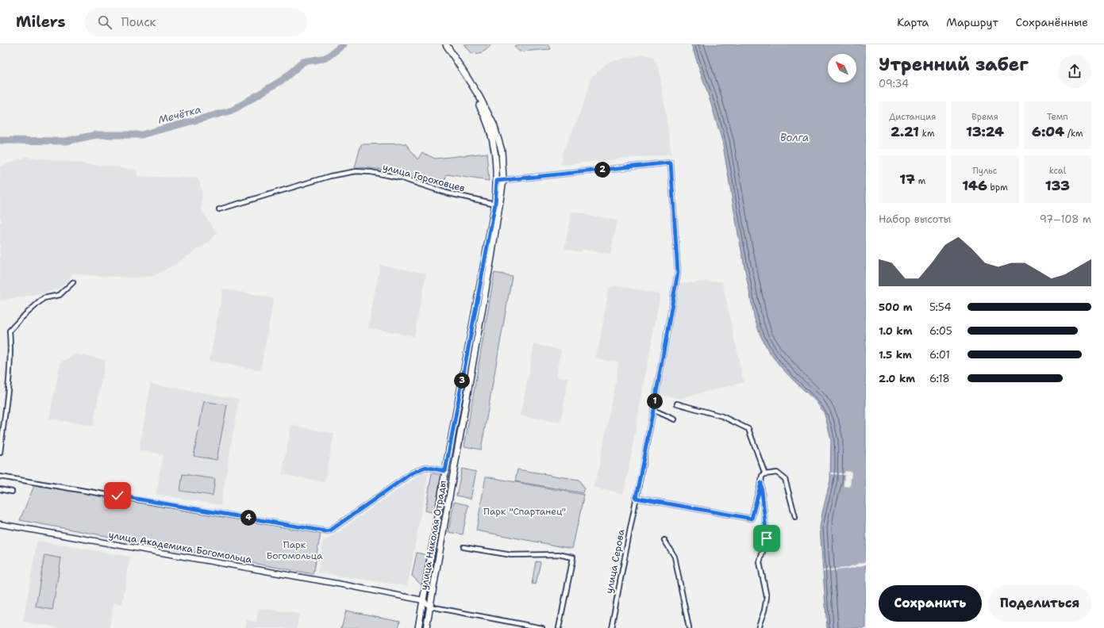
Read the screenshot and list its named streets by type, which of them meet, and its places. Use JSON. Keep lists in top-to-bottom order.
{
  "streets": {
    "main road": ["улица Николая Отрады"],
    "street": ["улица Гороховцев", "улица Академика Богомольца", "улица Серова"]
  },
  "crossings": [
    ["улица Гороховцев", "улица Николая Отрады"],
    ["улица Николая Отрады", "улица Академика Богомольца"],
    ["улица Николая Отрады", "улица Серова"]
  ],
  "water": ["Мечётка", "Волга"],
  "parks": ["Парк \"Спартанец\"", "Парк Богомольца"],
  "north": "top left",
  "page": {
    "header": "Milers",
    "search": "Поиск",
    "nav": ["Карта", "Маршрут", "Сохранённые"],
    "heading": ["Утренний забег", "09:34"],
    "stats": [
      ["Дистанция", "2.21 km"],
      ["Время", "13:24"],
      ["Темп", "6:04 /km"],
      ["17 m"],
      ["Пульс", "146 bpm"],
      ["kcal", "133"]
    ],
    "pins": [
      "2",
      "3",
      "1",
      "4"
    ],
    "chart": ["Набор высоты", "97–108 m"],
    "list": [
      {
        "name": "500 m",
        "note": "5:54"
      },
      {
        "name": "1.0 km",
        "note": "6:05"
      },
      {
        "name": "1.5 km",
        "note": "6:01"
      },
      {
        "name": "2.0 km",
        "note": "6:18"
      }
    ],
    "buttons": ["Сохранить", "Поделиться"]
  }
}
